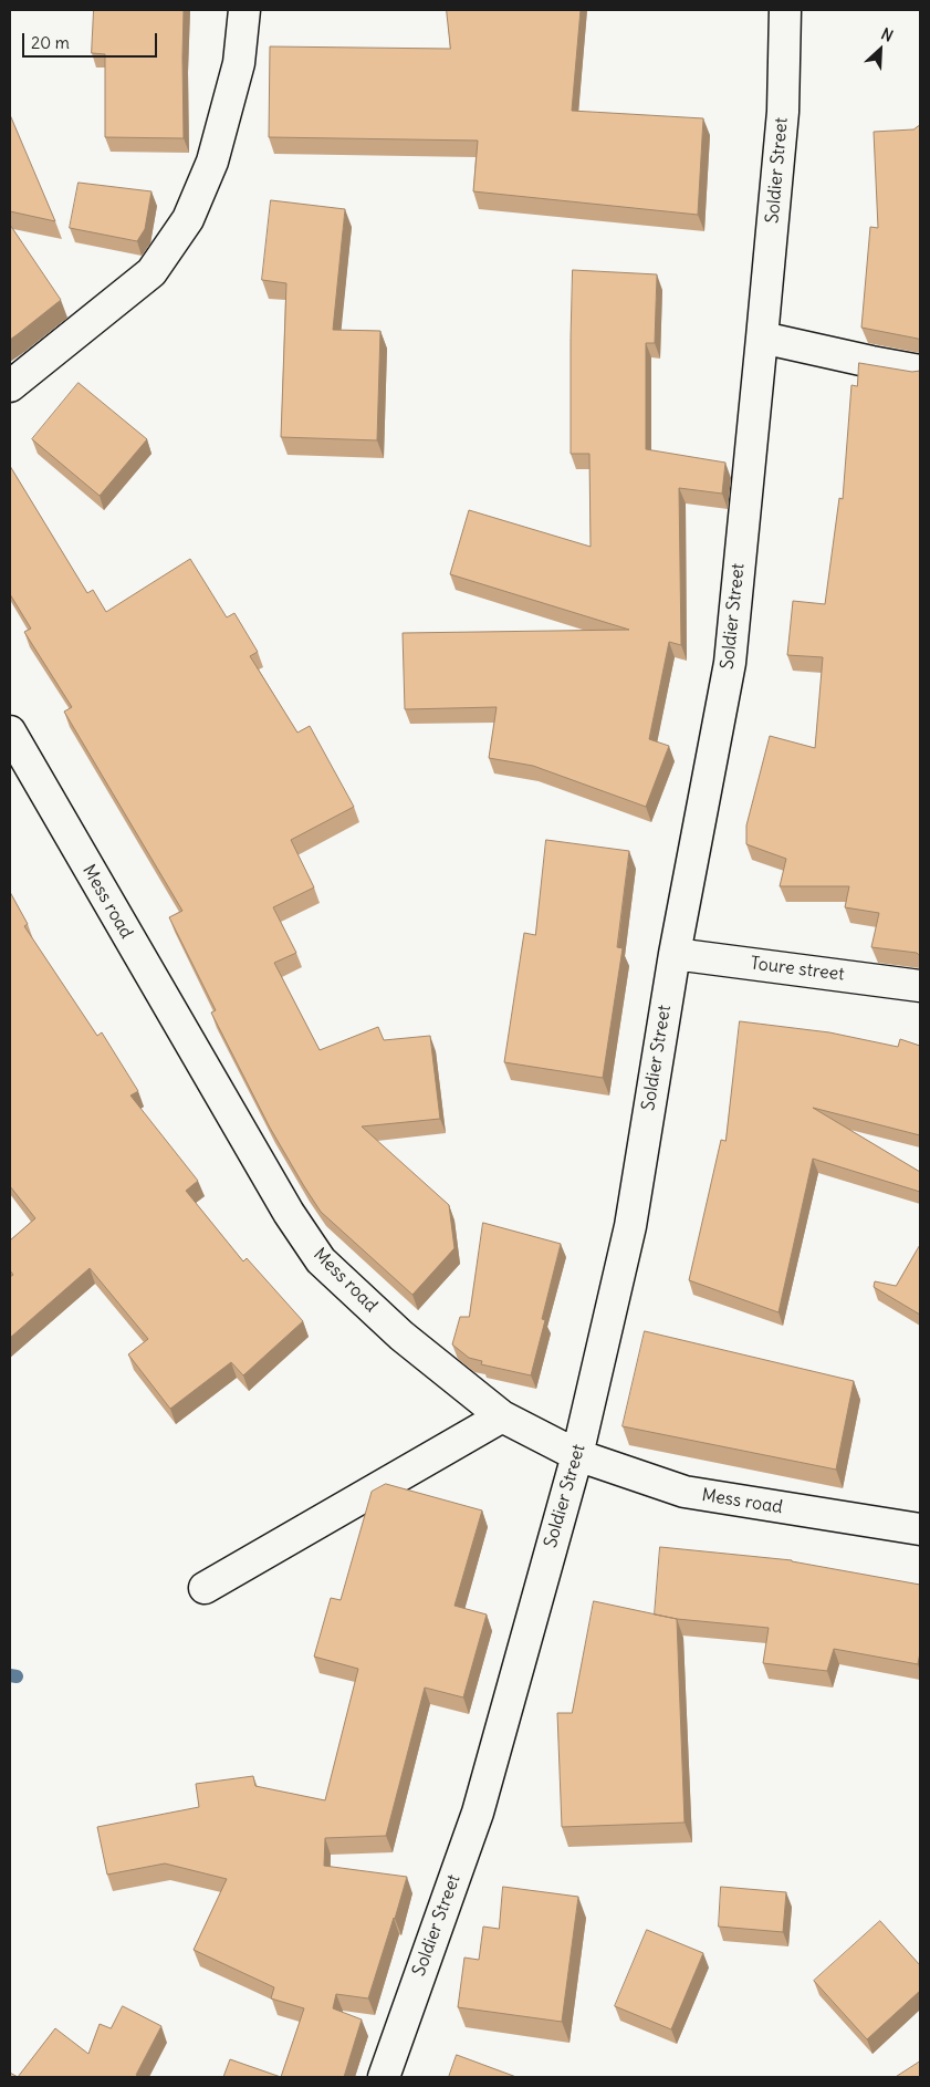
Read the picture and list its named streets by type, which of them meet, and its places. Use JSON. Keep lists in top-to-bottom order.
{
  "streets": {
    "street": ["Soldier Street", "Mess road", "Toure street"]
  },
  "crossings": [
    ["Soldier Street", "Mess road"],
    ["Soldier Street", "Toure street"]
  ],
  "scale_bar": "20 m",
  "north": "top right"
}
